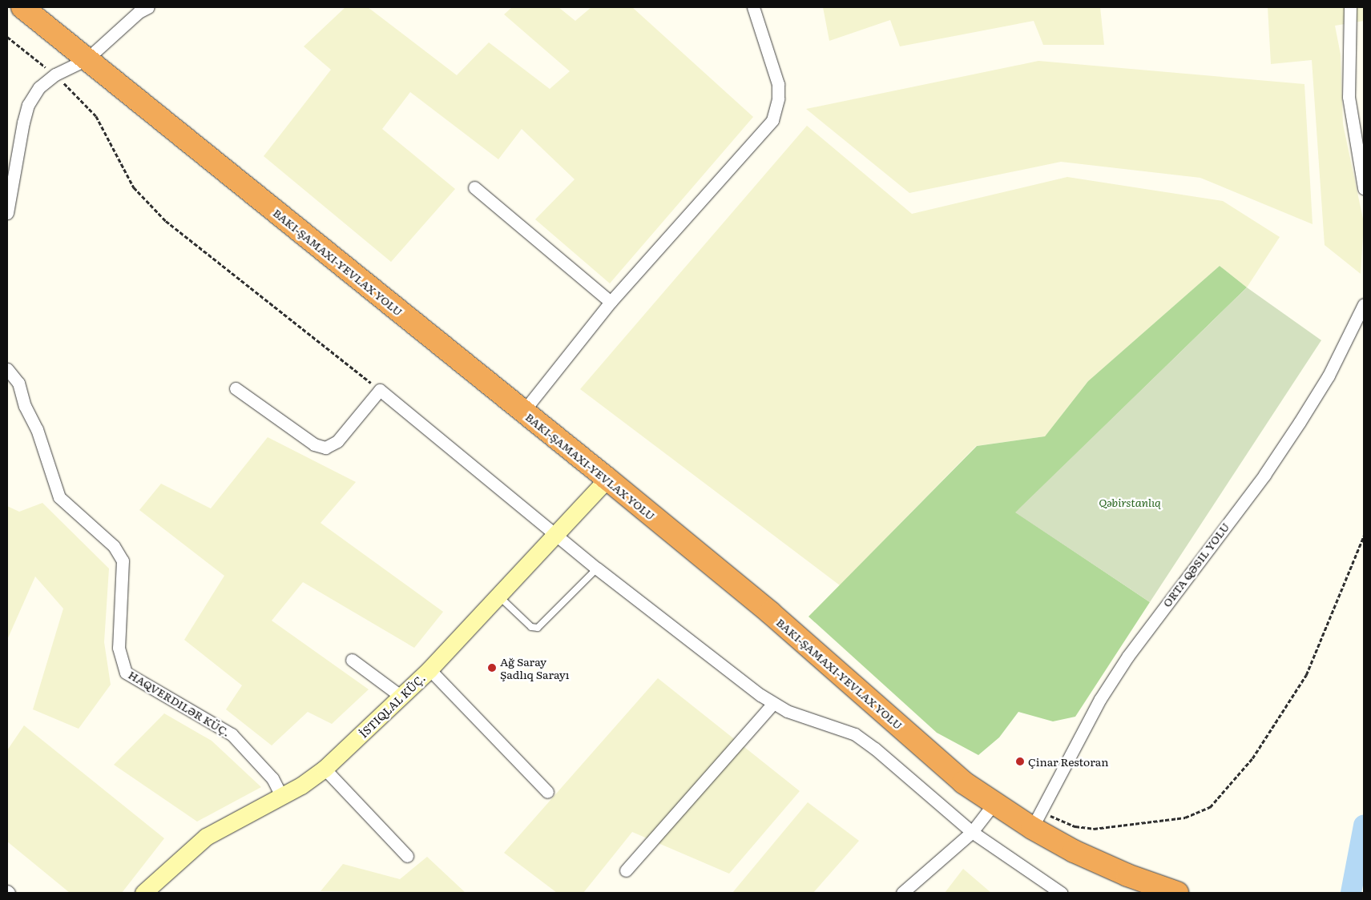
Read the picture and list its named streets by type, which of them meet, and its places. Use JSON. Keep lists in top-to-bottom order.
{
  "streets": {
    "street": ["ORTA QƏSIL YOLU", "HAQVERDILƏR KÜÇ.", "İSTIQLAL KÜÇ."]
  },
  "crossings": [
    ["HAQVERDILƏR KÜÇ.", "İSTIQLAL KÜÇ."]
  ],
  "parks": ["Qəbirstanlıq"],
  "places": ["Ağ Saray Şadlıq Sarayı", "Çinar Restoran"]
}
